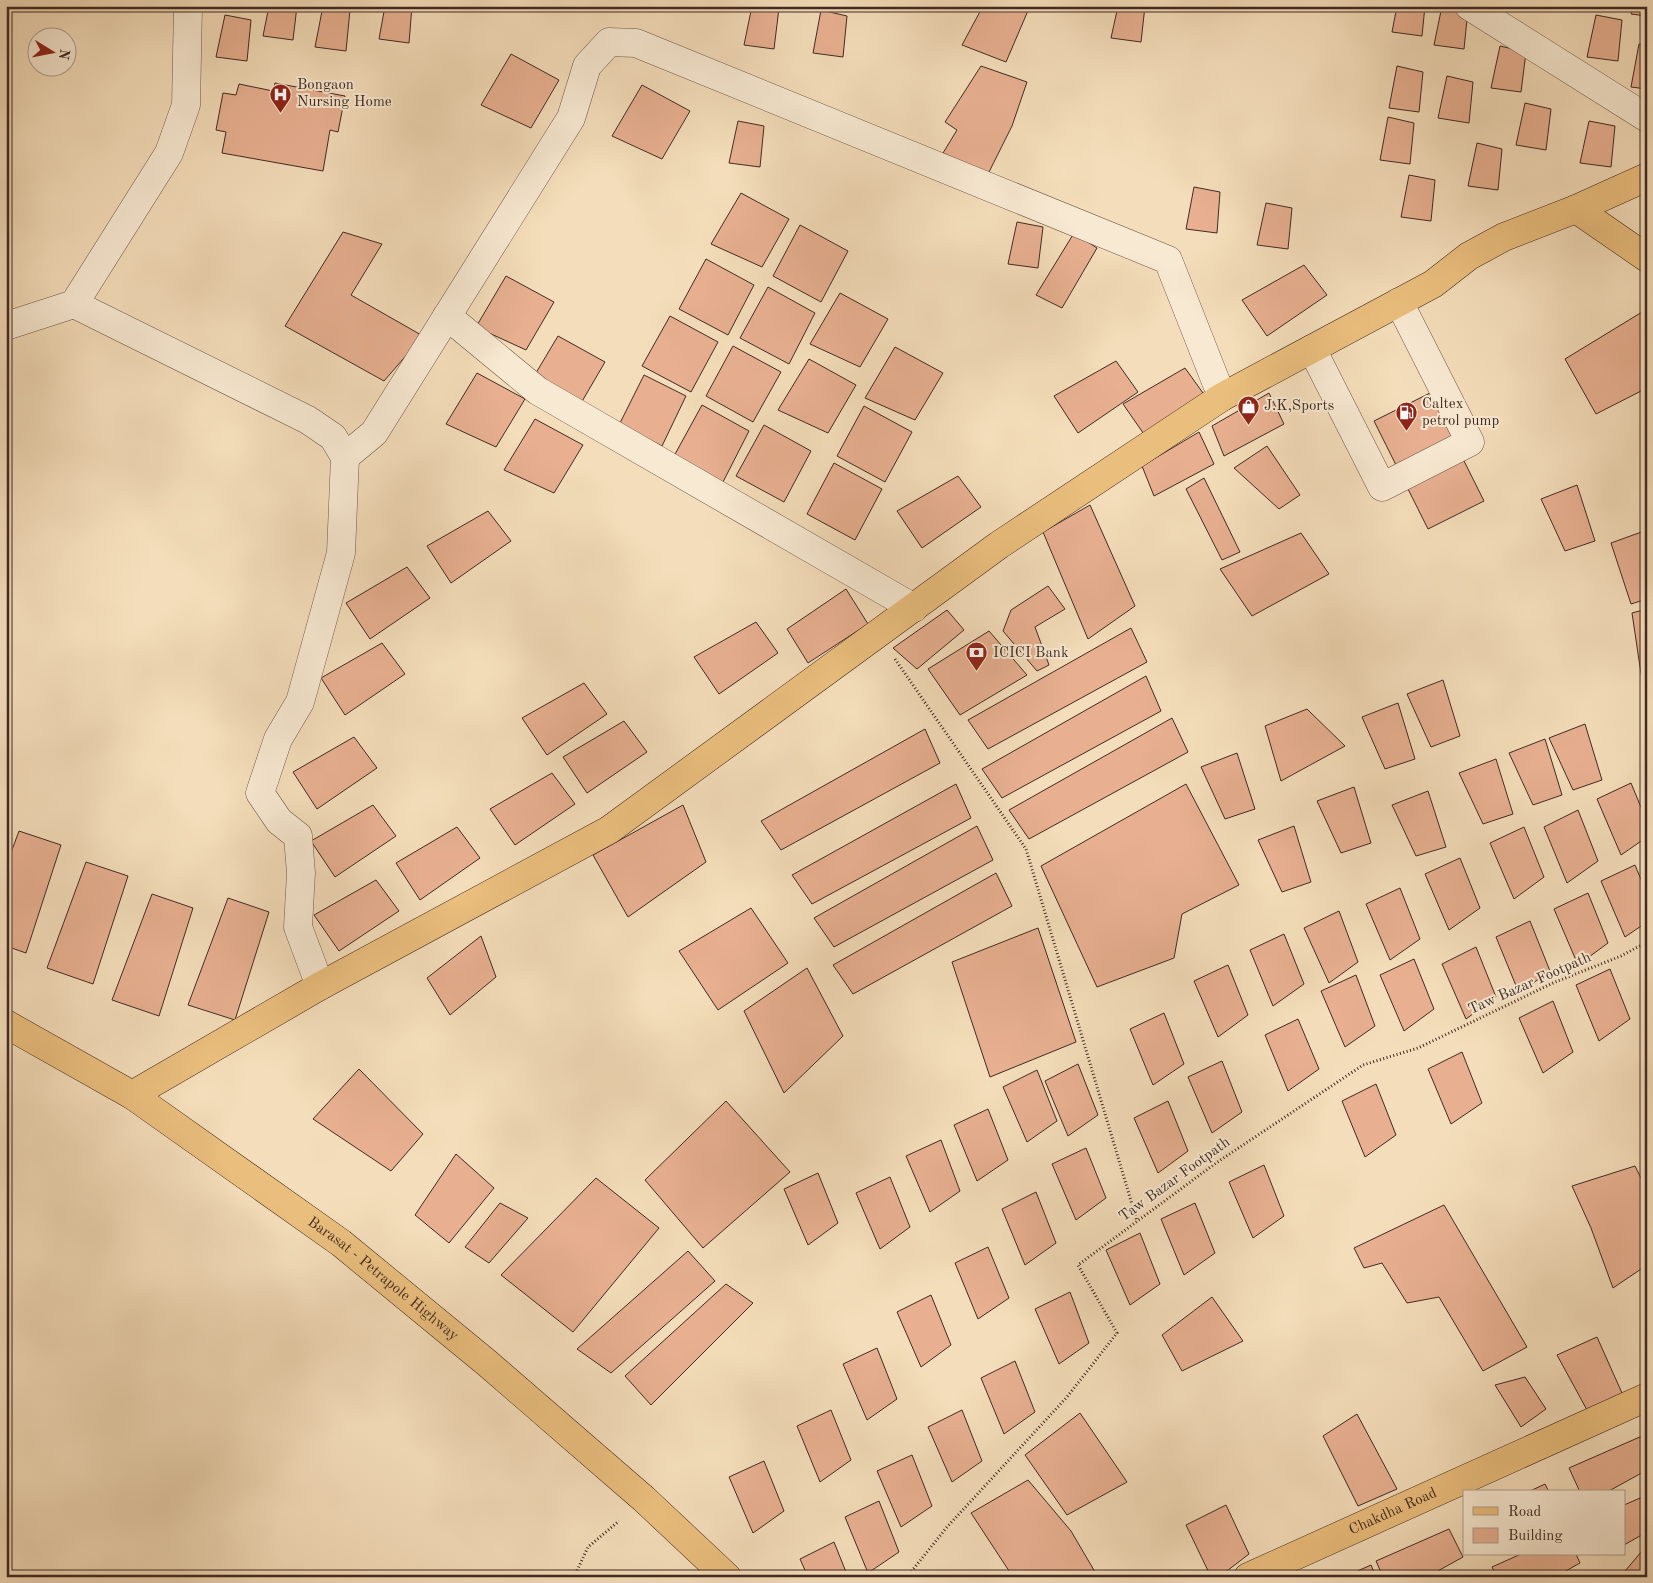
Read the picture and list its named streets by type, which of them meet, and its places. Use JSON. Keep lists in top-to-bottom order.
{
  "streets": {
    "main road": ["Barasat - Petrapole Highway", "Chakdha Road"],
    "path": ["Taw Bazar Footpath"]
  },
  "places": {
    "hospital": ["Bongaon Nursing Home"],
    "shop": ["J.K,Sports"],
    "fuel station": ["Caltex petrol pump"],
    "bank": ["ICICI Bank"]
  },
  "legend": ["Road", "Building"],
  "north": "right"
}
